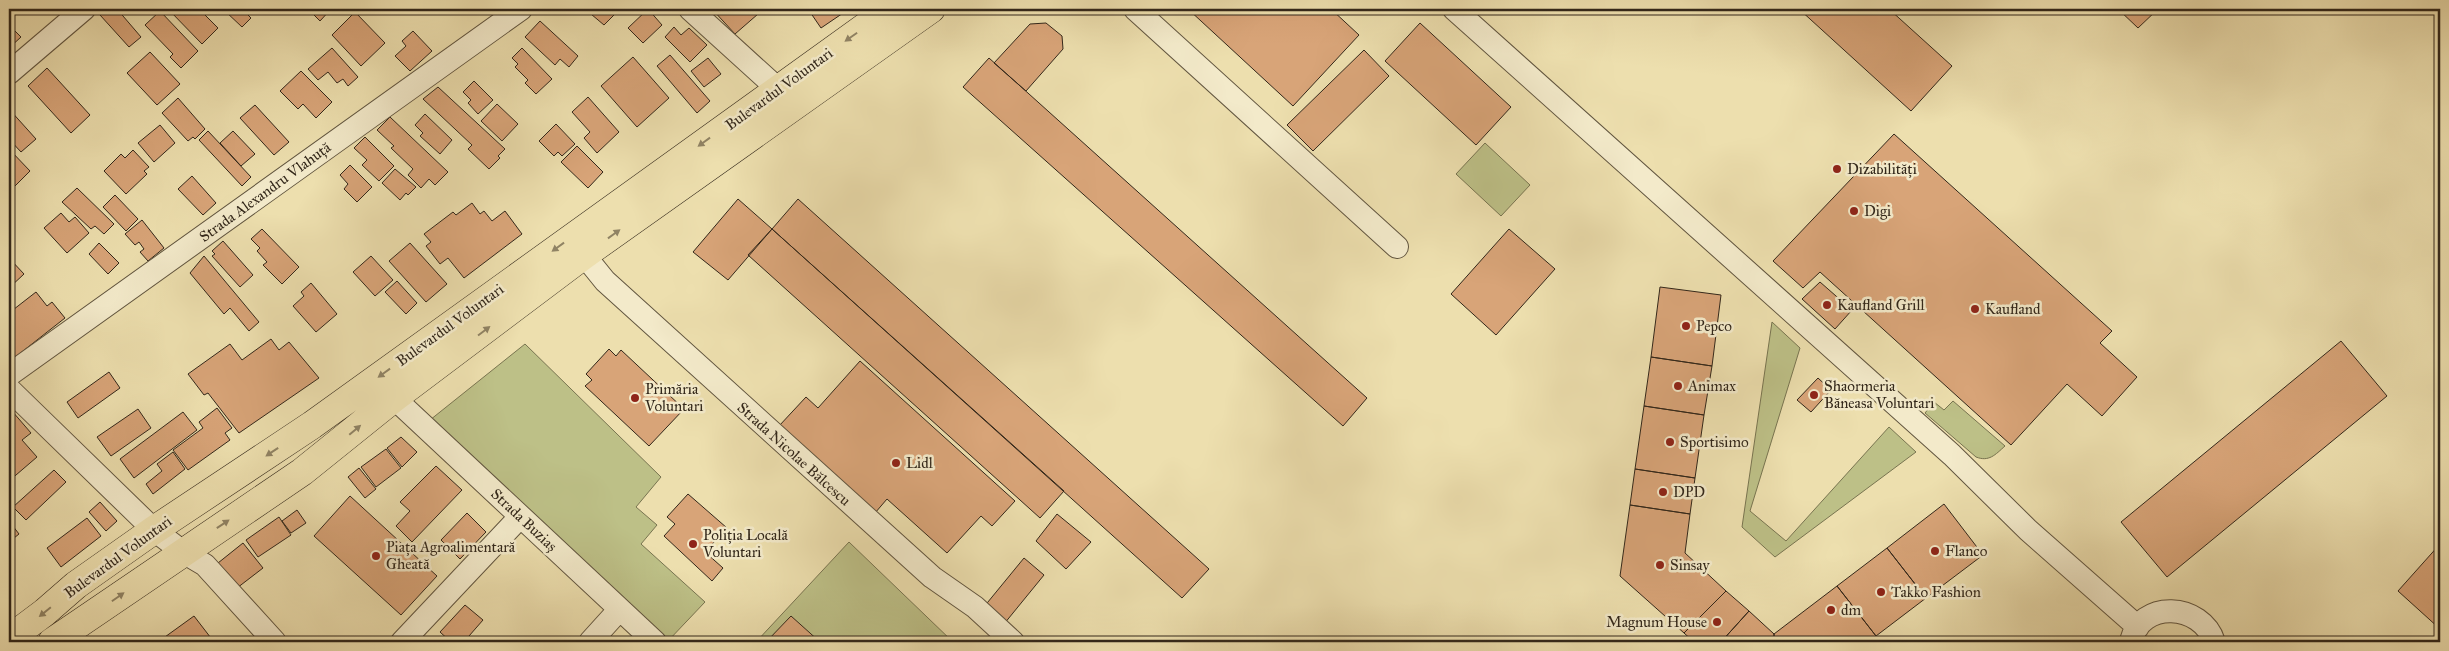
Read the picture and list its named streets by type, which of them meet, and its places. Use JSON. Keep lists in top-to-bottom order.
{
  "streets": {
    "highway": ["Bulevardul Voluntari"],
    "street": ["Strada Alexandru Vlahuță", "Strada Nicolae Bălcescu", "Strada Buziaș"]
  },
  "crossings": [
    ["Bulevardul Voluntari", "Strada Nicolae Bălcescu"],
    ["Bulevardul Voluntari", "Strada Buziaș"]
  ],
  "places": [
    "Dizabilități",
    "Digi",
    "Kaufland Grill",
    "Kaufland",
    "Pepco",
    "Animax",
    "Shaormeria Băneasa Voluntari",
    "Primăria Voluntari",
    "Sportisimo",
    "Lidl",
    "DPD",
    "Poliția Locală Voluntari",
    "Flanco",
    "Piața Agroalimentară Gheată",
    "Sinsay",
    "Takko Fashion",
    "dm",
    "Magnum House"
  ]
}
